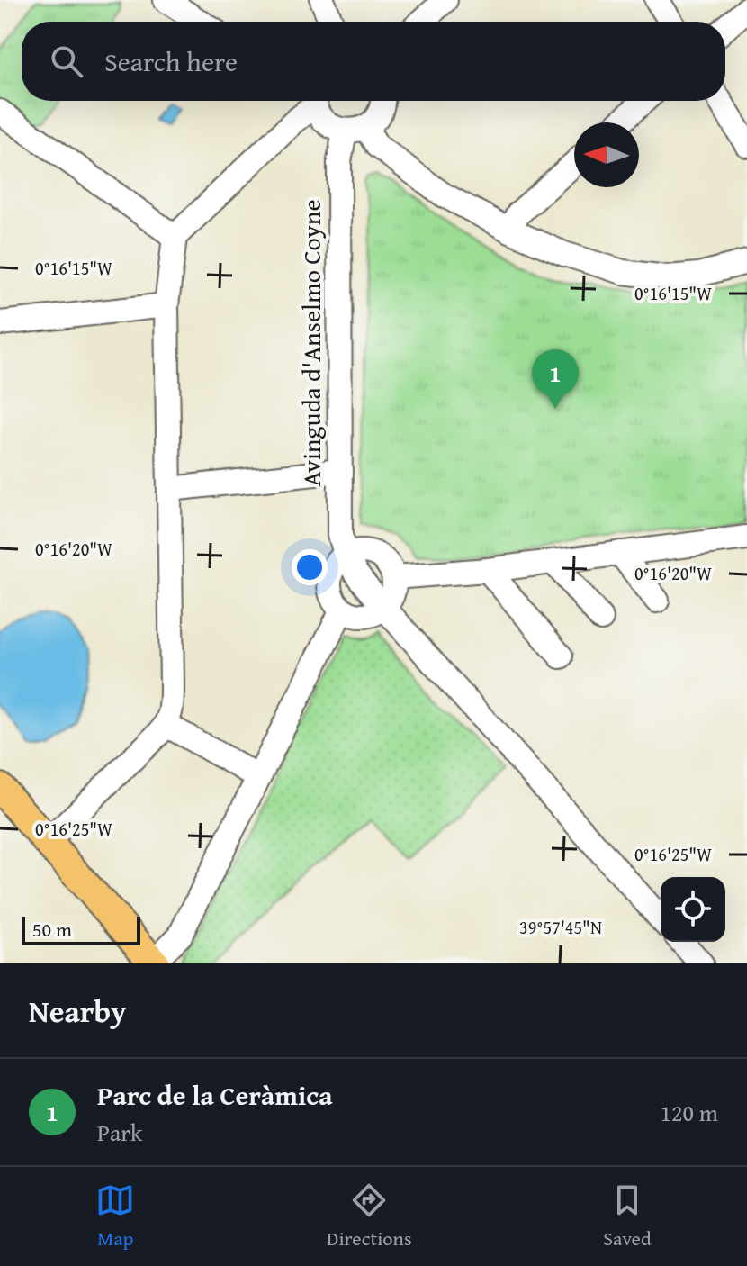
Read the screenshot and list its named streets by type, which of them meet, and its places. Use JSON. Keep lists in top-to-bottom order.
{
  "streets": {
    "street": ["Avinguda d'Anselmo Coyne"]
  },
  "scale_bar": "50 m",
  "north": "left",
  "page": {
    "search": "Search here",
    "pins": "1",
    "scale": "50 m",
    "heading": "Nearby",
    "list": [
      {
        "mark": "1",
        "name": "Parc de la Ceràmica",
        "note": "Park",
        "value": "120 m"
      }
    ],
    "nav": ["Map", "Directions", "Saved"]
  },
  "coordinates": [
    "0°16'15\"W",
    "0°16'20\"W",
    "0°16'25\"W",
    "39°57'45\"N"
  ]
}
